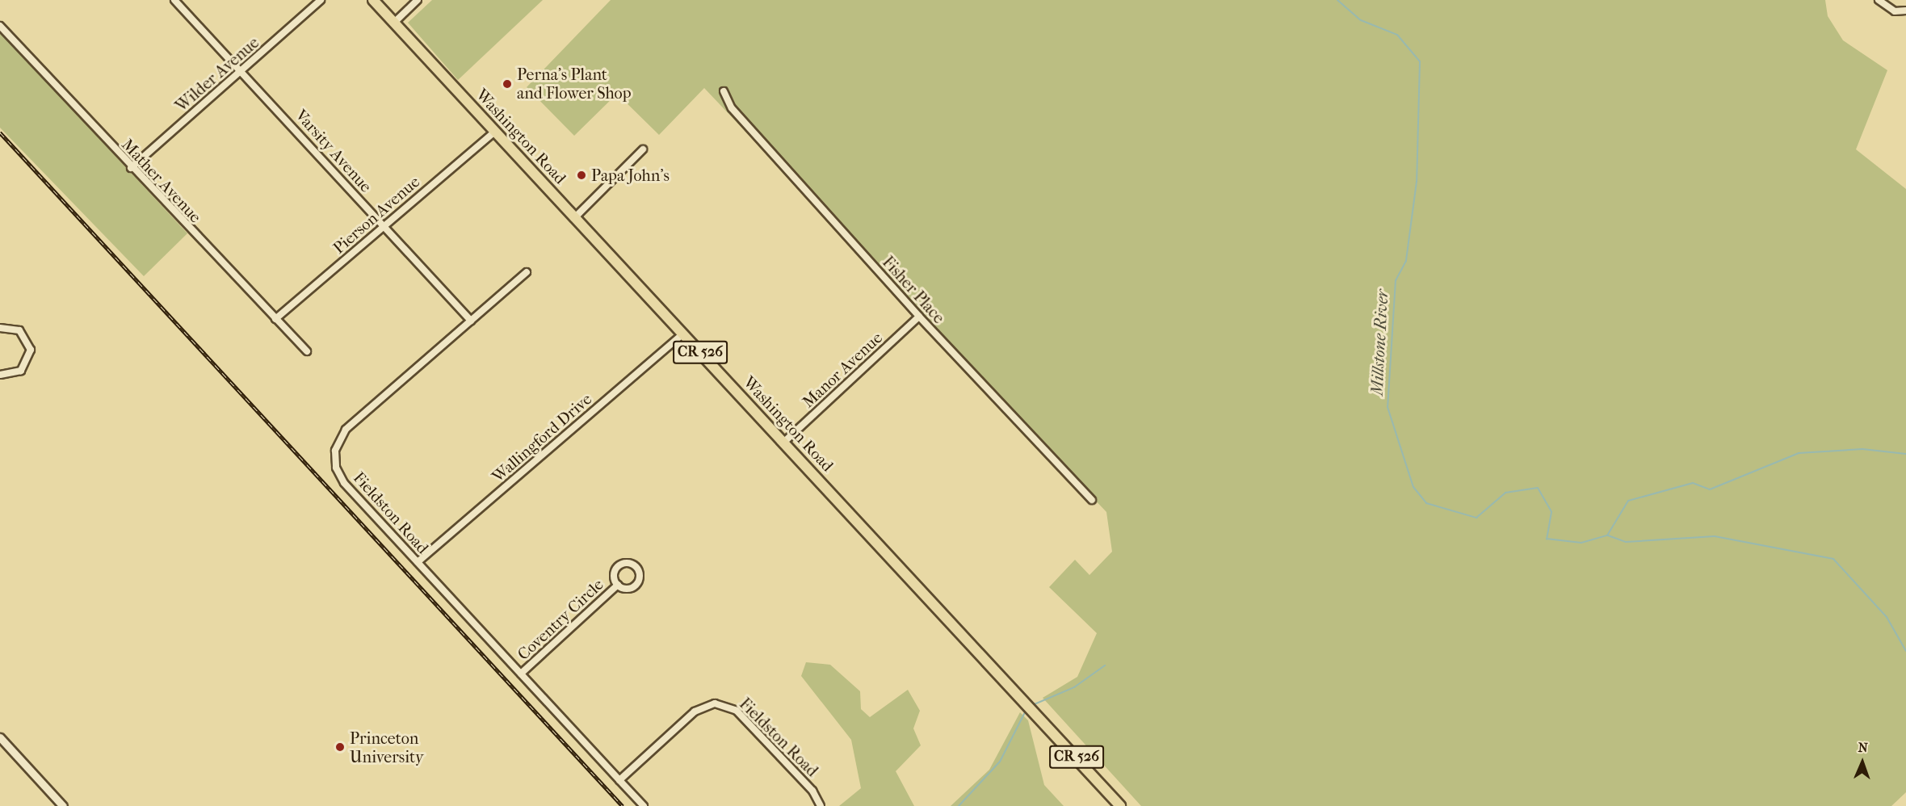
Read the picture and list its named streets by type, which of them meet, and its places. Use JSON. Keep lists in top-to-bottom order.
{
  "streets": {
    "main road": ["Washington Road", "CR 526"],
    "street": [
      "Wilder Avenue",
      "Varsity Avenue",
      "Mather Avenue",
      "Pierson Avenue",
      "Fisher Place",
      "Manor Avenue",
      "Wallingford Drive",
      "Fieldston Road",
      "Coventry Circle"
    ]
  },
  "crossings": [
    ["Wilder Avenue", "Varsity Avenue"],
    ["Wilder Avenue", "Mather Avenue"],
    ["Washington Road", "Pierson Avenue"],
    ["Washington Road", "Manor Avenue"],
    ["Washington Road", "Wallingford Drive"],
    ["Varsity Avenue", "Pierson Avenue"],
    ["Varsity Avenue", "Fieldston Road"],
    ["Mather Avenue", "Pierson Avenue"],
    ["Fisher Place", "Manor Avenue"],
    ["Wallingford Drive", "Fieldston Road"],
    ["Fieldston Road", "Coventry Circle"]
  ],
  "water": ["Millstone River"],
  "places": ["Perna's Plant and Flower Shop", "Papa John's", "Princeton University"],
  "north": "top"
}
